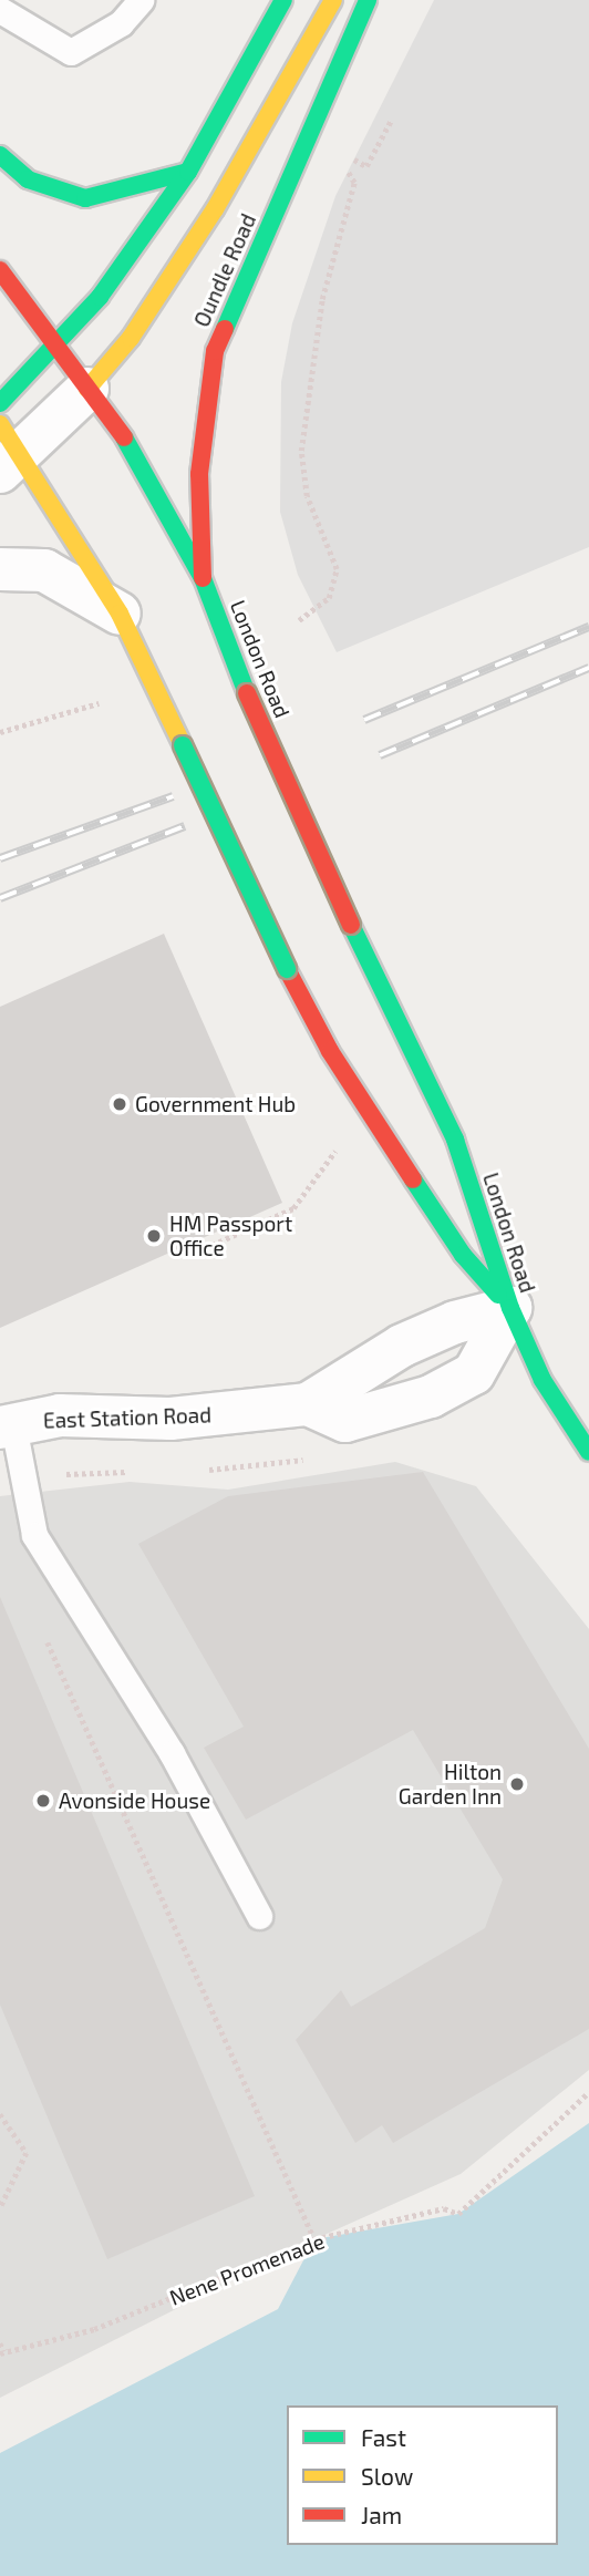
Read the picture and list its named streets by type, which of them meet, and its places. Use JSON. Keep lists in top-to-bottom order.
{
  "streets": {
    "main road": ["Oundle Road", "London Road"],
    "street": ["East Station Road"],
    "path": ["Nene Promenade"]
  },
  "crossings": [
    ["Oundle Road", "London Road"],
    ["London Road", "East Station Road"]
  ],
  "places": [
    "Government Hub",
    "HM Passport Office",
    "Hilton Garden Inn",
    "Avonside House"
  ],
  "legend": ["Fast", "Slow", "Jam"]
}
